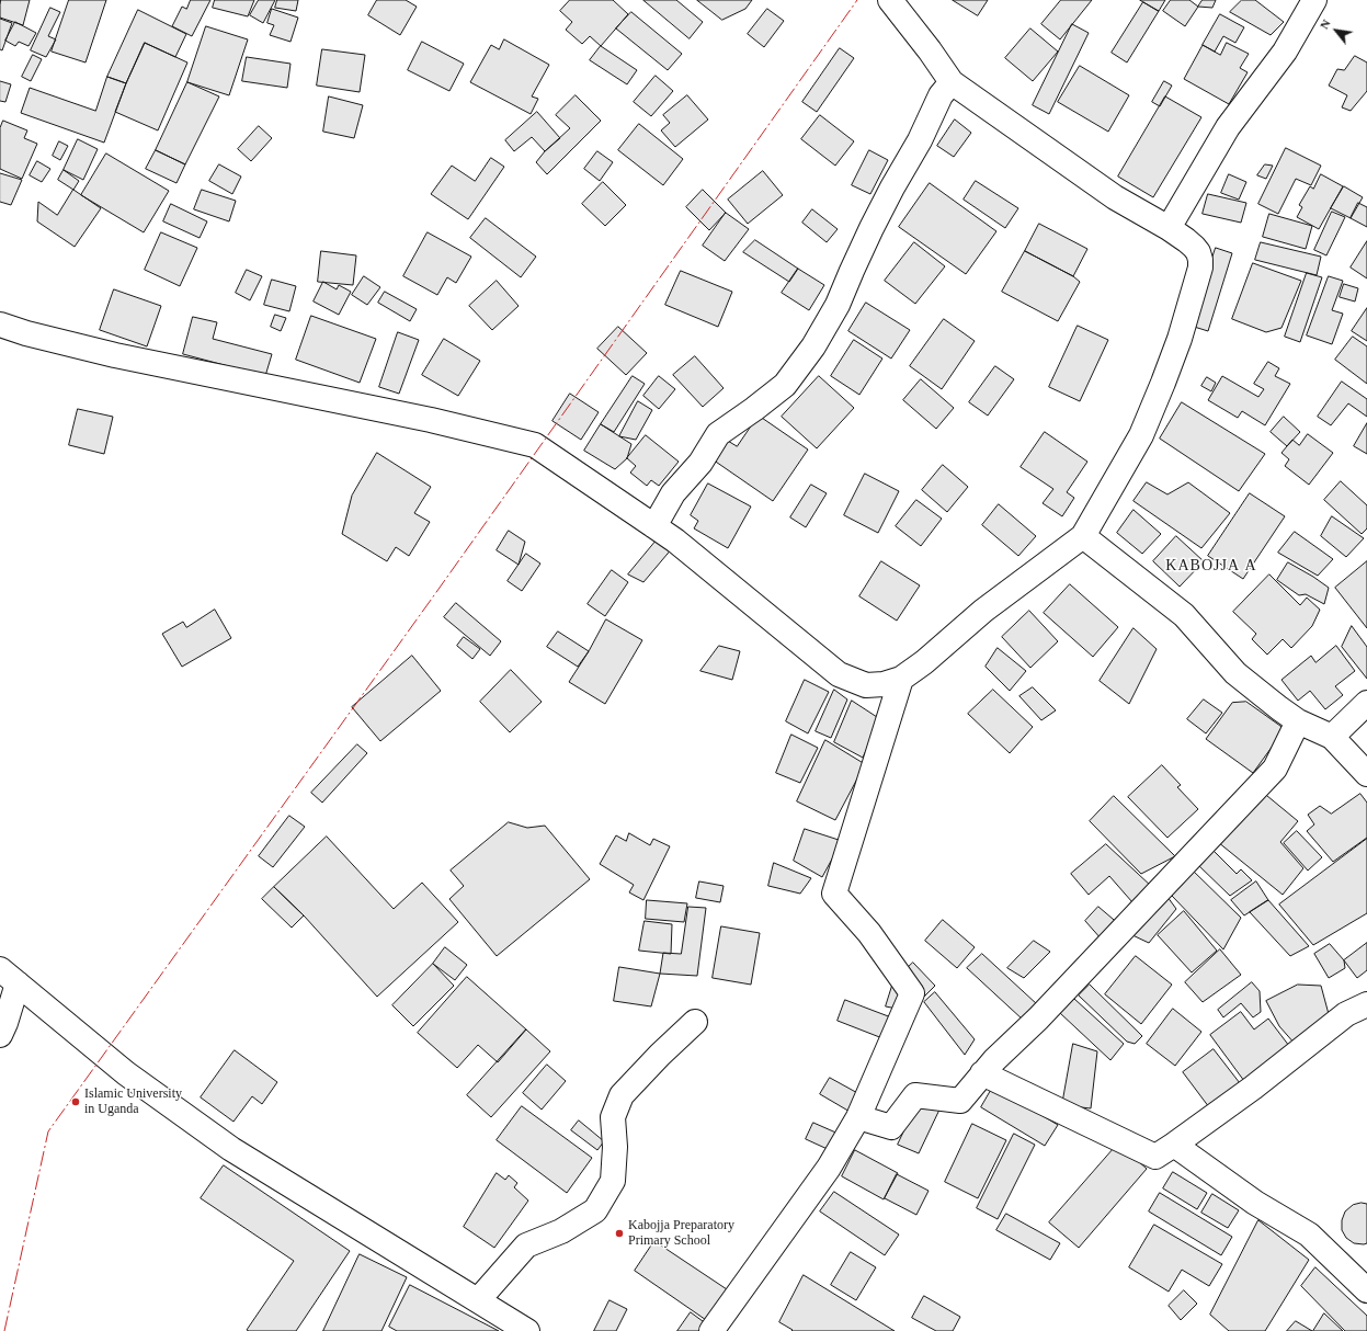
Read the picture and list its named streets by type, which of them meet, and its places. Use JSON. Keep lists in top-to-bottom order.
{
  "districts": ["KABOJJA A"],
  "places": ["Islamic University in Uganda", "Kabojja Preparatory Primary School"],
  "north": "top left"
}
